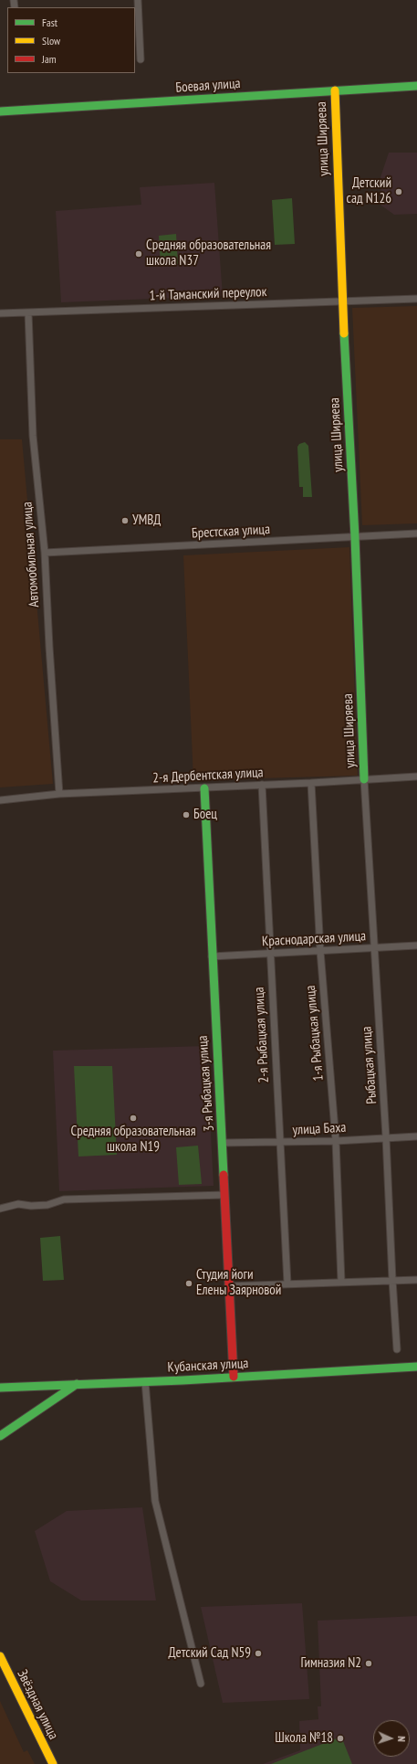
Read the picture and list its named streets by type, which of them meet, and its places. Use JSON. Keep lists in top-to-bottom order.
{
  "streets": {
    "street": [
      "Боевая улица",
      "улица Ширяева",
      "1-й Таманский переулок",
      "Брестская улица",
      "Автомобильная улица",
      "2-я Дербентская улица",
      "Краснодарская улица",
      "1-я Рыбацкая улица",
      "2-я Рыбацкая улица",
      "Рыбацкая улица",
      "3-я Рыбацкая улица",
      "улица Баха",
      "Кубанская улица",
      "Звёздная улица"
    ]
  },
  "crossings": [
    ["Боевая улица", "улица Ширяева"],
    ["улица Ширяева", "1-й Таманский переулок"],
    ["улица Ширяева", "Брестская улица"],
    ["улица Ширяева", "2-я Дербентская улица"],
    ["улица Ширяева", "Рыбацкая улица"],
    ["1-й Таманский переулок", "Автомобильная улица"],
    ["Брестская улица", "Автомобильная улица"],
    ["Автомобильная улица", "2-я Дербентская улица"],
    ["2-я Дербентская улица", "1-я Рыбацкая улица"],
    ["2-я Дербентская улица", "2-я Рыбацкая улица"],
    ["2-я Дербентская улица", "Рыбацкая улица"],
    ["2-я Дербентская улица", "3-я Рыбацкая улица"],
    ["Краснодарская улица", "1-я Рыбацкая улица"],
    ["Краснодарская улица", "2-я Рыбацкая улица"],
    ["Краснодарская улица", "Рыбацкая улица"],
    ["Краснодарская улица", "3-я Рыбацкая улица"],
    ["1-я Рыбацкая улица", "улица Баха"],
    ["2-я Рыбацкая улица", "улица Баха"],
    ["Рыбацкая улица", "улица Баха"],
    ["3-я Рыбацкая улица", "улица Баха"],
    ["3-я Рыбацкая улица", "Кубанская улица"]
  ],
  "places": [
    "Детский сад N126",
    "Средняя образовательная школа N37",
    "УМВД",
    "Боец",
    "Средняя образовательная школа N19",
    "Студия йоги Елены Заярновой",
    "Детский Сад N59",
    "Гимназия N2",
    "Школа №18"
  ],
  "legend": ["Fast", "Slow", "Jam"],
  "north": "right"
}
